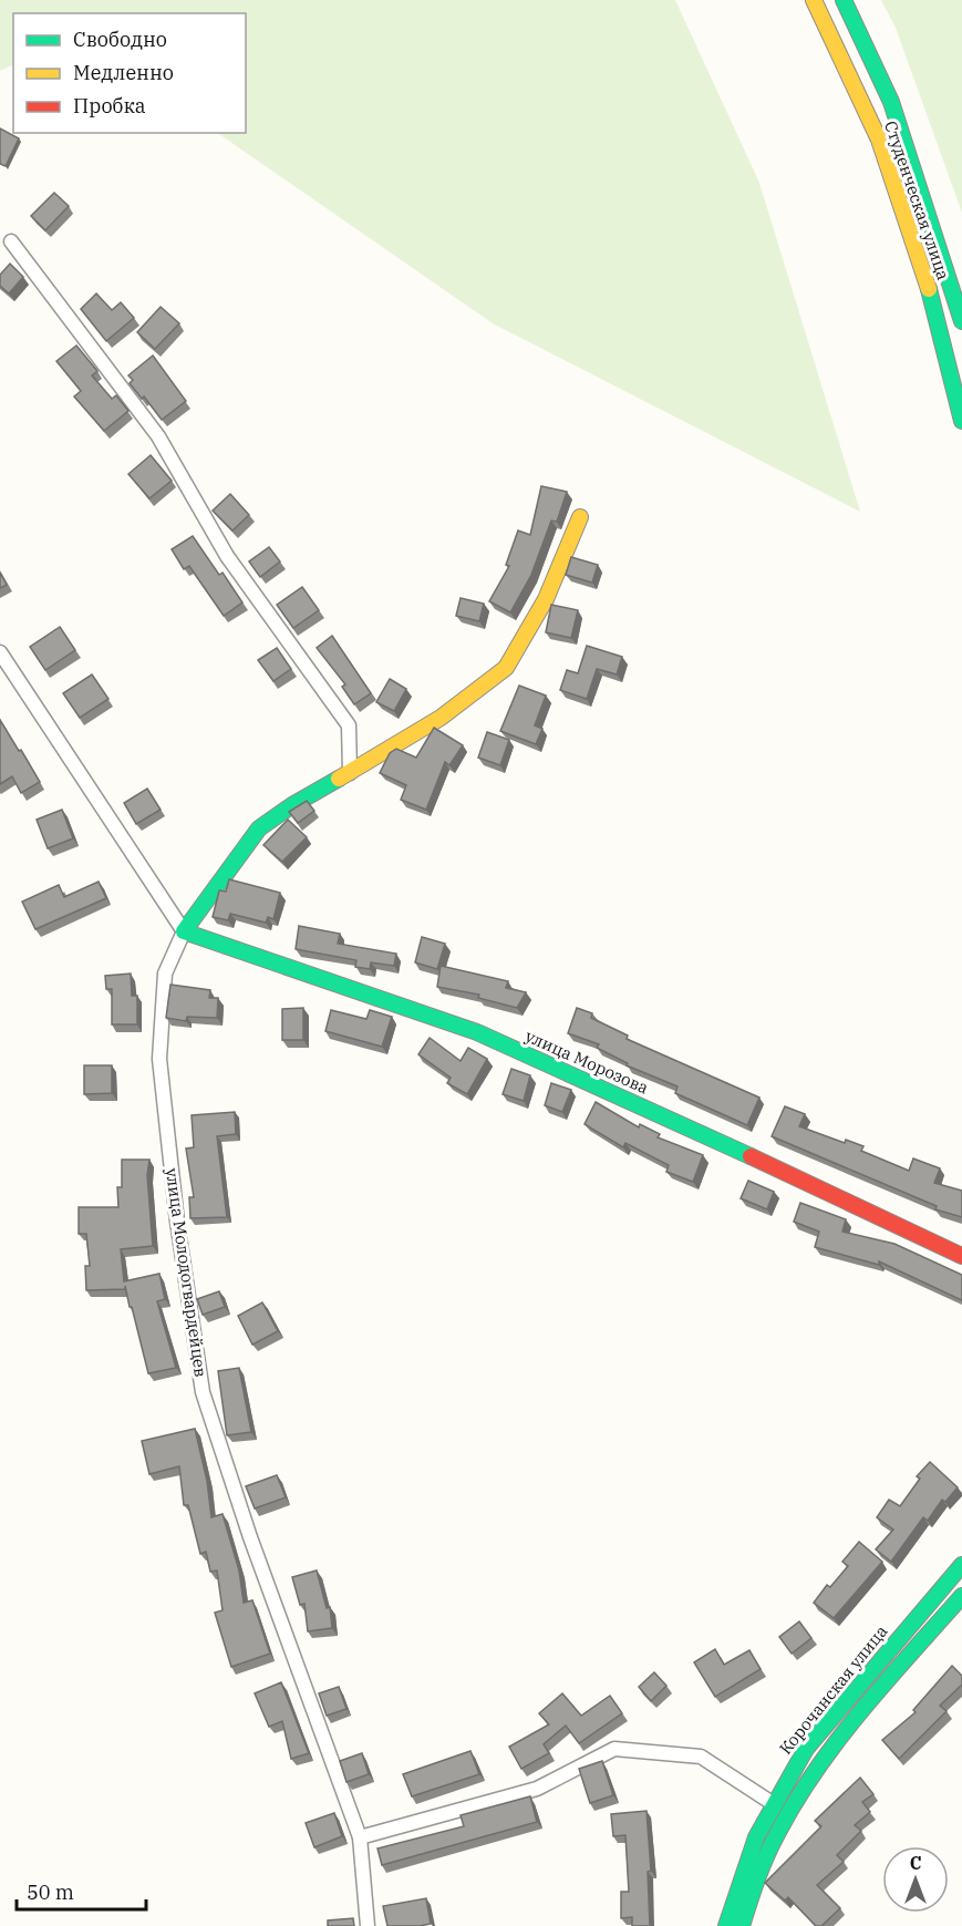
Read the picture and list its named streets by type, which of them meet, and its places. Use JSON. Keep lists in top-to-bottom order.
{
  "streets": {
    "main road": ["Студенческая улица", "улица Морозова", "Корочанская улица"],
    "street": ["улица Молодогвардейцев"]
  },
  "crossings": [
    ["улица Морозова", "улица Молодогвардейцев"]
  ],
  "legend": ["Свободно", "Медленно", "Пробка"],
  "scale_bar": "50 m",
  "north": "top"
}
